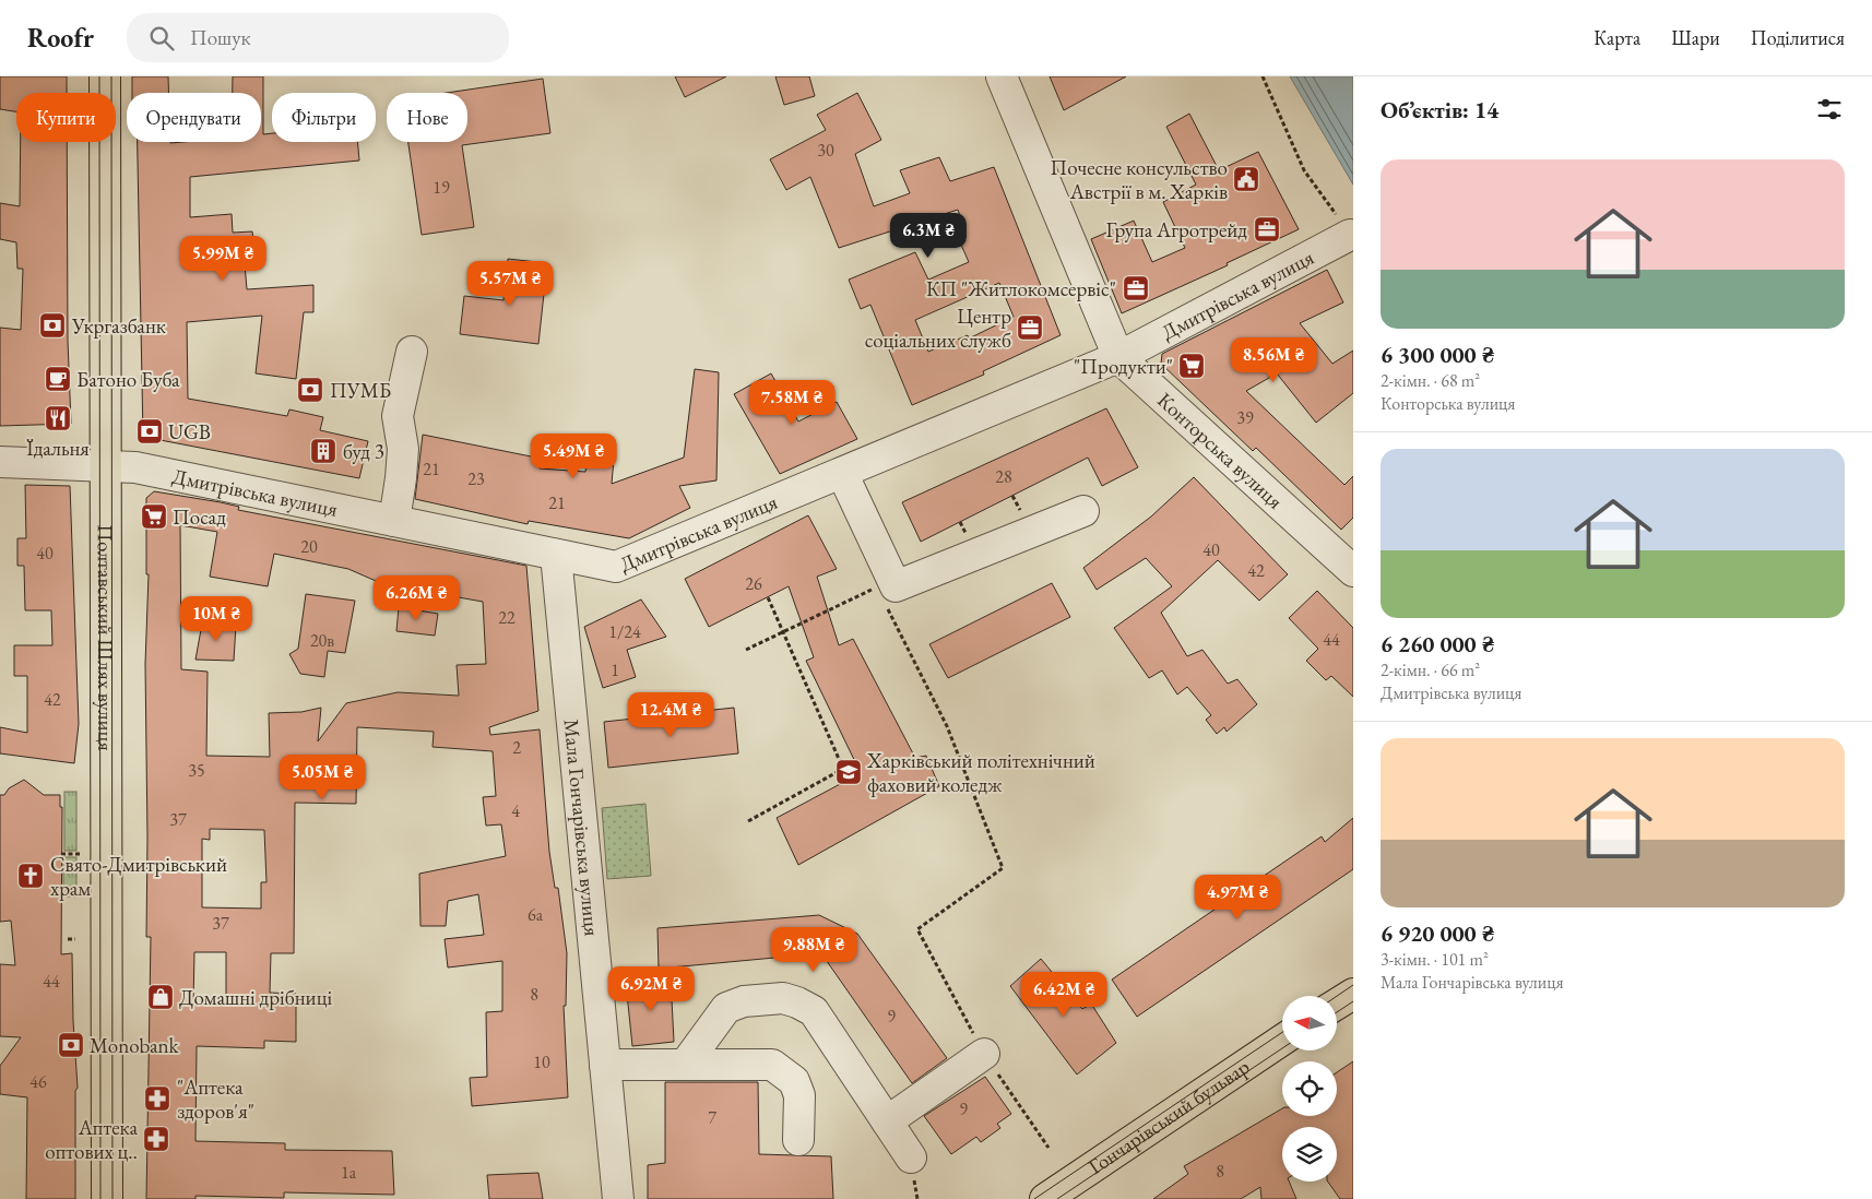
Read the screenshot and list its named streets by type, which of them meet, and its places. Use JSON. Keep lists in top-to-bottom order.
{
  "streets": {
    "main road": ["Полтавський Шлях вулиця", "Гончарівський бульвар"],
    "street": ["Дмитрівська вулиця", "Конторська вулиця", "Мала Гончарівська вулиця"]
  },
  "crossings": [
    ["Дмитрівська вулиця", "Конторська вулиця"],
    ["Дмитрівська вулиця", "Полтавський Шлях вулиця"],
    ["Дмитрівська вулиця", "Мала Гончарівська вулиця"]
  ],
  "places": {
    "public building": ["Почесне консульство Австрії в м. Харків"],
    "office": ["Група Агротрейд", "КП \"Житлокомсервіс\"", "Центр соціальних служб"],
    "bank": [
      "Укргазбанк",
      "ПУМБ",
      "UGB",
      "Monobank"
    ],
    "supermarket": ["\"Продукти\"", "Посад"],
    "cafe": ["Батоно Буба"],
    "restaurant": ["Їдальня"],
    "building": ["буд 3"],
    "school or university": ["Харківський політехнічний фаховий коледж"],
    "church": ["Свято-Дмитрівський храм"],
    "shop": ["Домашні дрібниці"],
    "pharmacy": ["\"Аптека здоров'я\"", "Аптека оптових ц‥"]
  },
  "house_numbers": [
    "30",
    "19",
    "39",
    "21",
    "28",
    "23",
    "21",
    "20",
    "40",
    "40",
    "42",
    "26",
    "22",
    "1/24",
    "44",
    "20в",
    "1",
    "42",
    "2",
    "35",
    "4",
    "37",
    "6а",
    "37",
    "44",
    "8",
    "9",
    "10",
    "46",
    "9",
    "7",
    "8",
    "1а"
  ],
  "north": "left",
  "page": {
    "header": "Roofr",
    "search": "Пошук",
    "nav": ["Карта", "Шари", "Поділитися"],
    "heading": "Об’єктів: 14",
    "chip": [
      "Купити",
      "Орендувати",
      "Фільтри",
      "Нове"
    ],
    "list": [
      {
        "name": "6 300 000 ₴",
        "note": "2-кімн. · 68 m² · Конторська вулиця"
      },
      {
        "name": "6 260 000 ₴",
        "note": "2-кімн. · 66 m² · Дмитрівська вулиця"
      },
      {
        "name": "6 920 000 ₴",
        "note": "3-кімн. · 101 m² · Мала Гончарівська вулиця"
      }
    ],
    "price": [
      "6.3M ₴",
      "5.99M ₴",
      "5.57M ₴",
      "8.56M ₴",
      "7.58M ₴",
      "5.49M ₴",
      "6.26M ₴",
      "10M ₴",
      "12.4M ₴",
      "5.05M ₴",
      "4.97M ₴",
      "9.88M ₴",
      "6.92M ₴",
      "6.42M ₴"
    ]
  }
}
